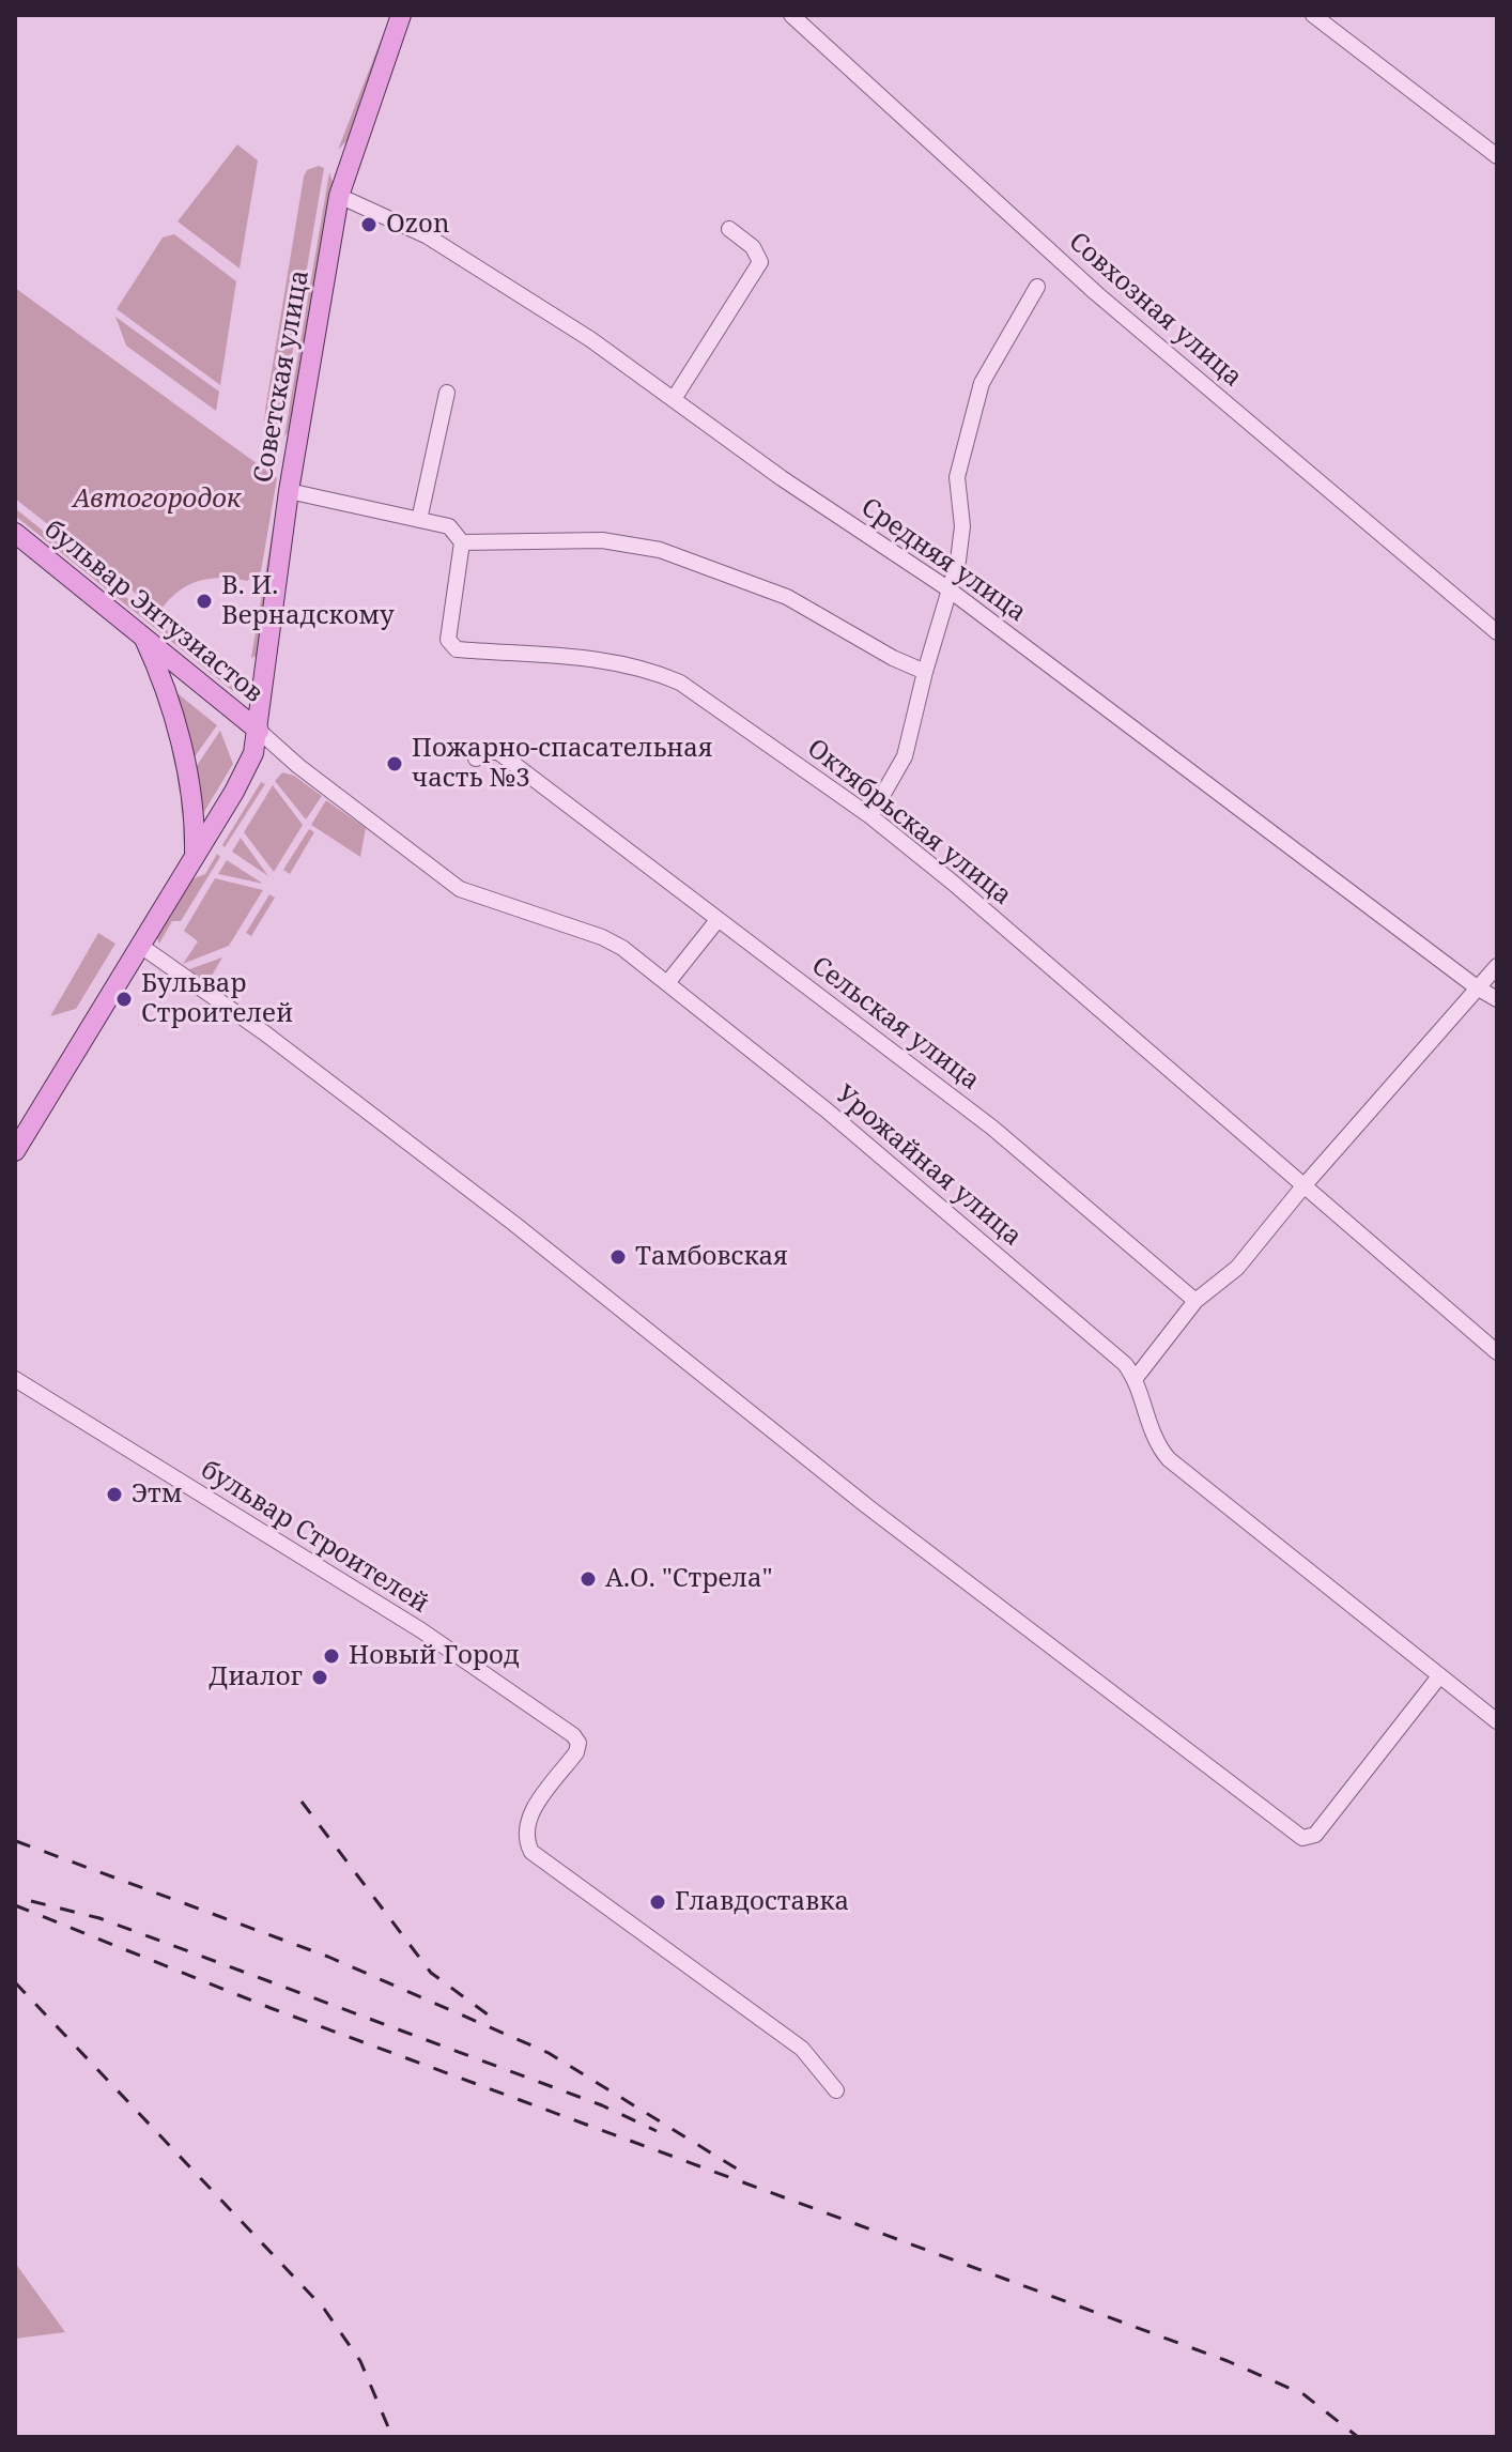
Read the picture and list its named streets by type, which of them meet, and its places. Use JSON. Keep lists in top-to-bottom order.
{
  "streets": {
    "main road": ["Советская улица", "бульвар Энтузиастов"],
    "street": [
      "Совхозная улица",
      "Средняя улица",
      "Октябрьская улица",
      "Сельская улица",
      "Урожайная улица",
      "бульвар Строителей"
    ]
  },
  "crossings": [
    ["Советская улица", "Средняя улица"],
    ["Советская улица", "бульвар Энтузиастов"],
    ["Советская улица", "Урожайная улица"],
    ["бульвар Энтузиастов", "Урожайная улица"]
  ],
  "parks": ["Автогородок"],
  "places": [
    "Ozon",
    "В. И. Вернадскому",
    "Пожарно-спасательная часть №3",
    "Бульвар Строителей",
    "Тамбовская",
    "Этм",
    "А.О. \"Стрела\"",
    "Новый Город",
    "Диалог",
    "Главдоставка"
  ]
}
